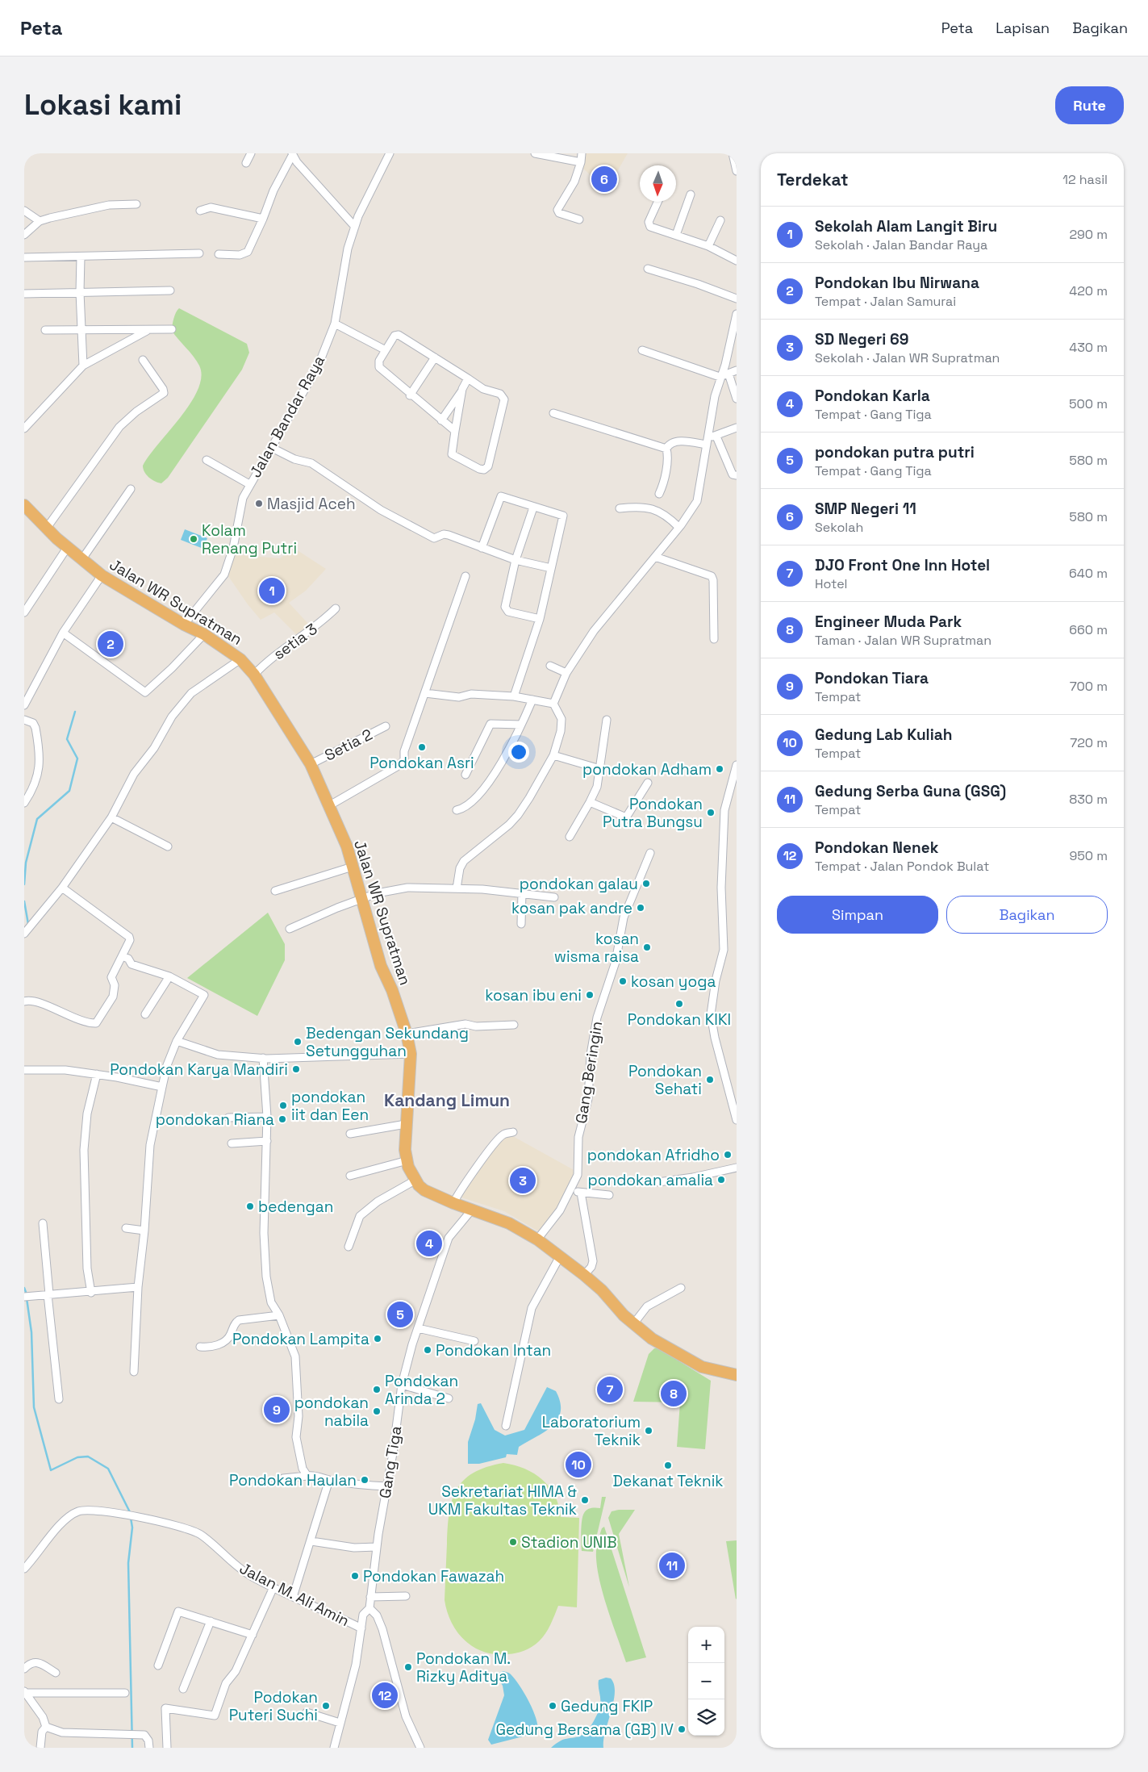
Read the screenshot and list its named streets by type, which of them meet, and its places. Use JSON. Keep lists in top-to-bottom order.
{
  "streets": {
    "highway": ["Jalan WR Supratman"],
    "street": [
      "Jalan Bandar Raya",
      "setia 3",
      "Setia 2",
      "Gang Beringin",
      "Gang Tiga",
      "Jalan M. Ali Amin"
    ]
  },
  "crossings": [
    ["Jalan Bandar Raya", "Jalan WR Supratman"],
    ["Jalan WR Supratman", "setia 3"],
    ["Jalan WR Supratman", "Setia 2"],
    ["Gang Tiga", "Jalan M. Ali Amin"]
  ],
  "districts": ["Kandang Limun"],
  "places": [
    "Masjid Aceh",
    "Kolam Renang Putri",
    "Pondokan Asri",
    "pondokan Adham",
    "Pondokan Putra Bungsu",
    "pondokan galau",
    "kosan pak andre",
    "kosan wisma raisa",
    "kosan yoga",
    "kosan ibu eni",
    "Pondokan KIKI",
    "Bedengan Sekundang Setungguhan",
    "Pondokan Karya Mandiri",
    "Pondokan Sehati",
    "pondokan iit dan Een",
    "pondokan Riana",
    "pondokan Afridho",
    "pondokan amalia",
    "bedengan",
    "Pondokan Lampita",
    "Pondokan Intan",
    "Pondokan Arinda 2",
    "pondokan nabila",
    "Laboratorium Teknik",
    "Dekanat Teknik",
    "Pondokan Haulan",
    "Sekretariat HIMA & UKM Fakultas Teknik",
    "Stadion UNIB",
    "Pondokan Fawazah",
    "Pondokan M. Rizky Aditya",
    "Podokan Puteri Suchi",
    "Gedung FKIP",
    "Gedung Bersama (GB) IV"
  ],
  "north": "bottom",
  "page": {
    "header": "Peta",
    "nav": ["Peta", "Lapisan", "Bagikan"],
    "buttons": [
      "Rute",
      ["Simpan", "Bagikan"]
    ],
    "title": "Lokasi kami",
    "heading": ["Terdekat", "12 hasil"],
    "pins": [
      "6",
      "1",
      "2",
      "3",
      "4",
      "5",
      "7",
      "8",
      "9",
      "10",
      "11",
      "12"
    ],
    "list": [
      {
        "mark": "1",
        "name": "Sekolah Alam Langit Biru",
        "note": "Sekolah · Jalan Bandar Raya",
        "value": "290 m"
      },
      {
        "mark": "2",
        "name": "Pondokan Ibu Nirwana",
        "note": "Tempat · Jalan Samurai",
        "value": "420 m"
      },
      {
        "mark": "3",
        "name": "SD Negeri 69",
        "note": "Sekolah · Jalan WR Supratman",
        "value": "430 m"
      },
      {
        "mark": "4",
        "name": "Pondokan Karla",
        "note": "Tempat · Gang Tiga",
        "value": "500 m"
      },
      {
        "mark": "5",
        "name": "pondokan putra putri",
        "note": "Tempat · Gang Tiga",
        "value": "580 m"
      },
      {
        "mark": "6",
        "name": "SMP Negeri 11",
        "note": "Sekolah",
        "value": "580 m"
      },
      {
        "mark": "7",
        "name": "DJO Front One Inn Hotel",
        "note": "Hotel",
        "value": "640 m"
      },
      {
        "mark": "8",
        "name": "Engineer Muda Park",
        "note": "Taman · Jalan WR Supratman",
        "value": "660 m"
      },
      {
        "mark": "9",
        "name": "Pondokan Tiara",
        "note": "Tempat",
        "value": "700 m"
      },
      {
        "mark": "10",
        "name": "Gedung Lab Kuliah",
        "note": "Tempat",
        "value": "720 m"
      },
      {
        "mark": "11",
        "name": "Gedung Serba Guna (GSG)",
        "note": "Tempat",
        "value": "830 m"
      },
      {
        "mark": "12",
        "name": "Pondokan Nenek",
        "note": "Tempat · Jalan Pondok Bulat",
        "value": "950 m"
      }
    ],
    "map_buttons": ["+", "−"]
  }
}
